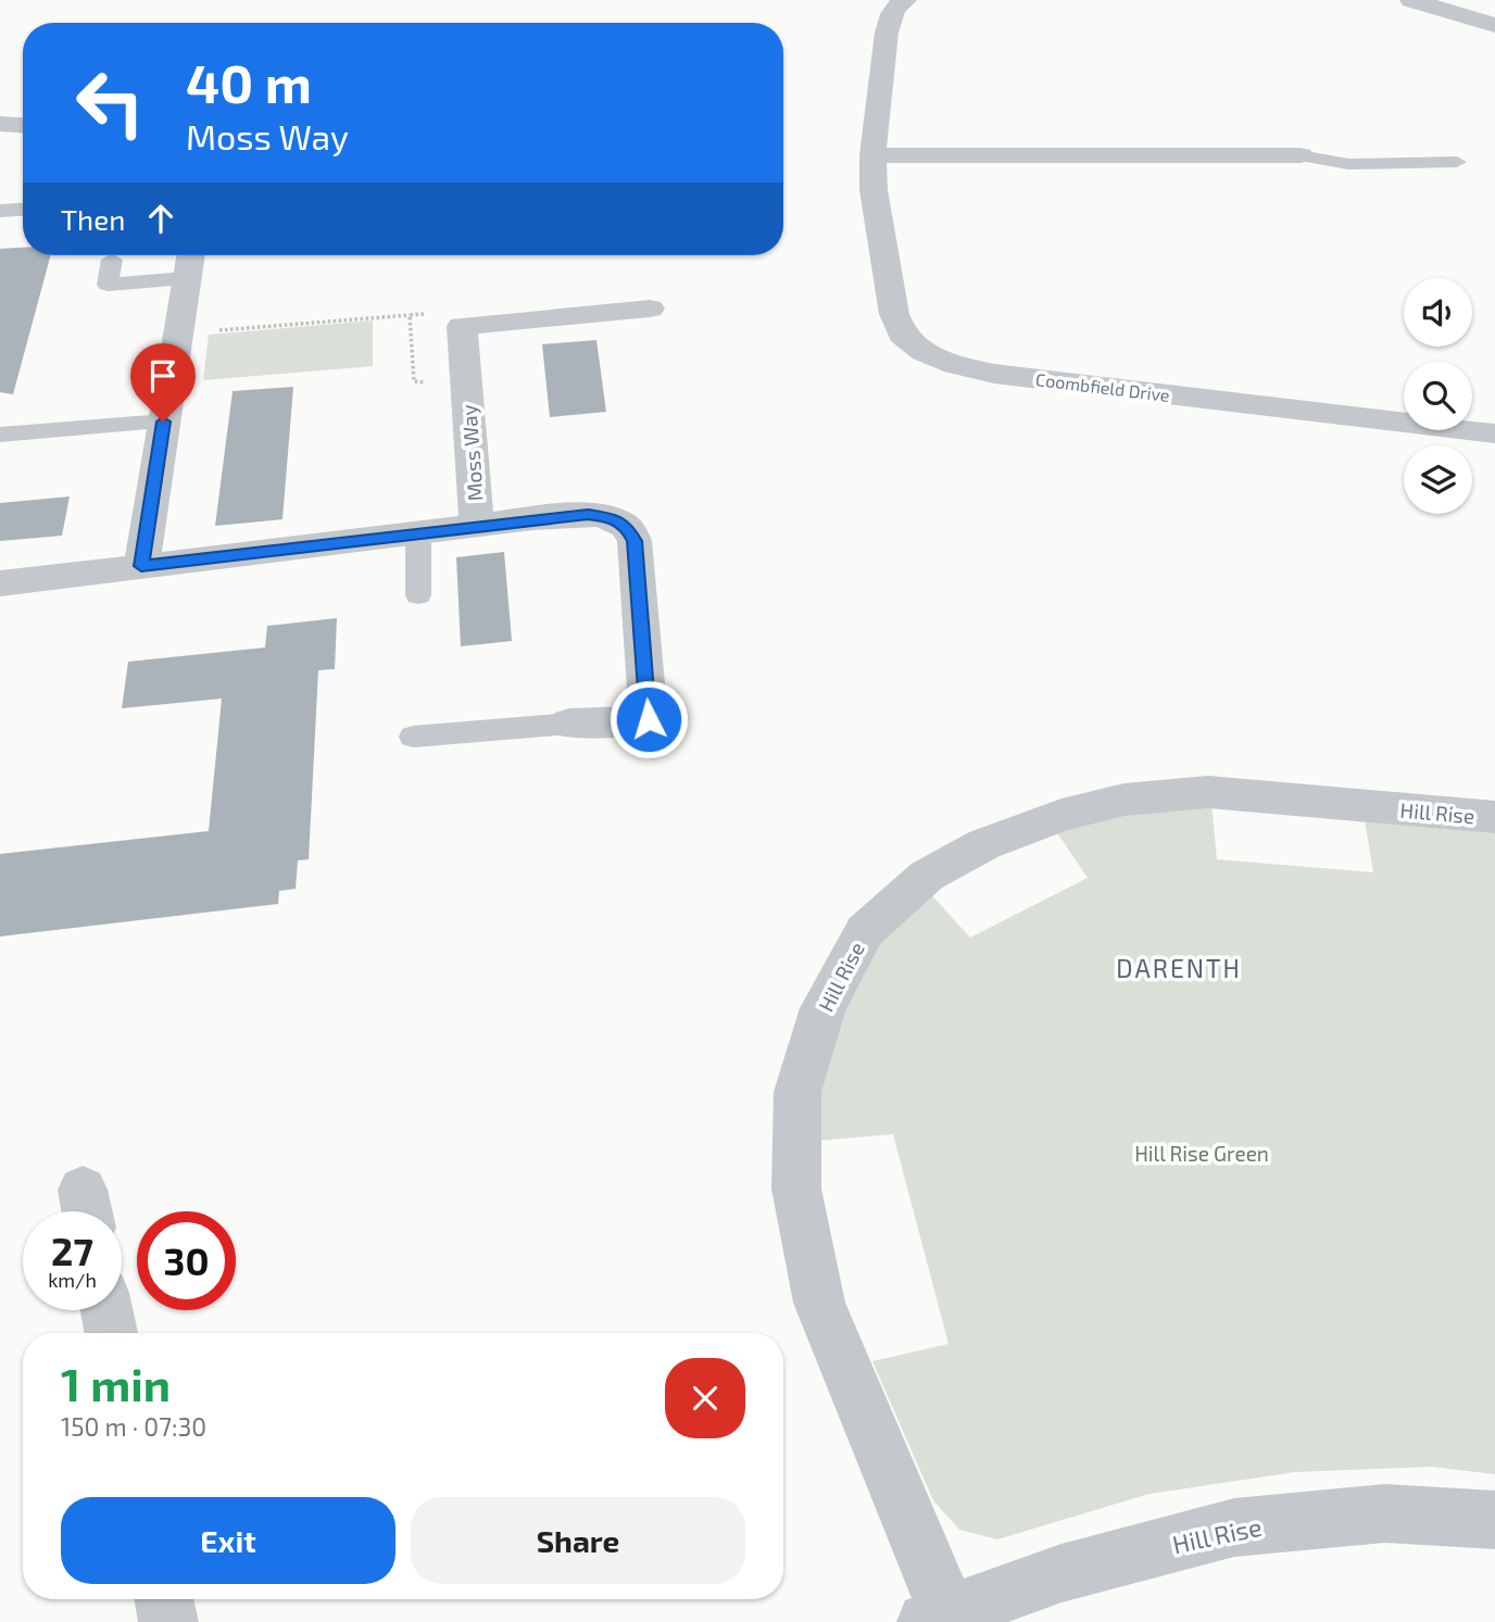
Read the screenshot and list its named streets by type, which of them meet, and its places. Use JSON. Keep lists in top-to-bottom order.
{
  "streets": {
    "street": ["Coombfield Drive", "Moss Way", "Hill Rise"]
  },
  "districts": ["DARENTH"],
  "parks": ["Hill Rise Green"],
  "page": {
    "turn": ["40 m", "Moss Way"],
    "then": "Then",
    "speed": "27 km/h",
    "limit": "30",
    "heading": ["1 min", "150 m · 07:30"],
    "buttons": ["Exit", "Share"]
  }
}
